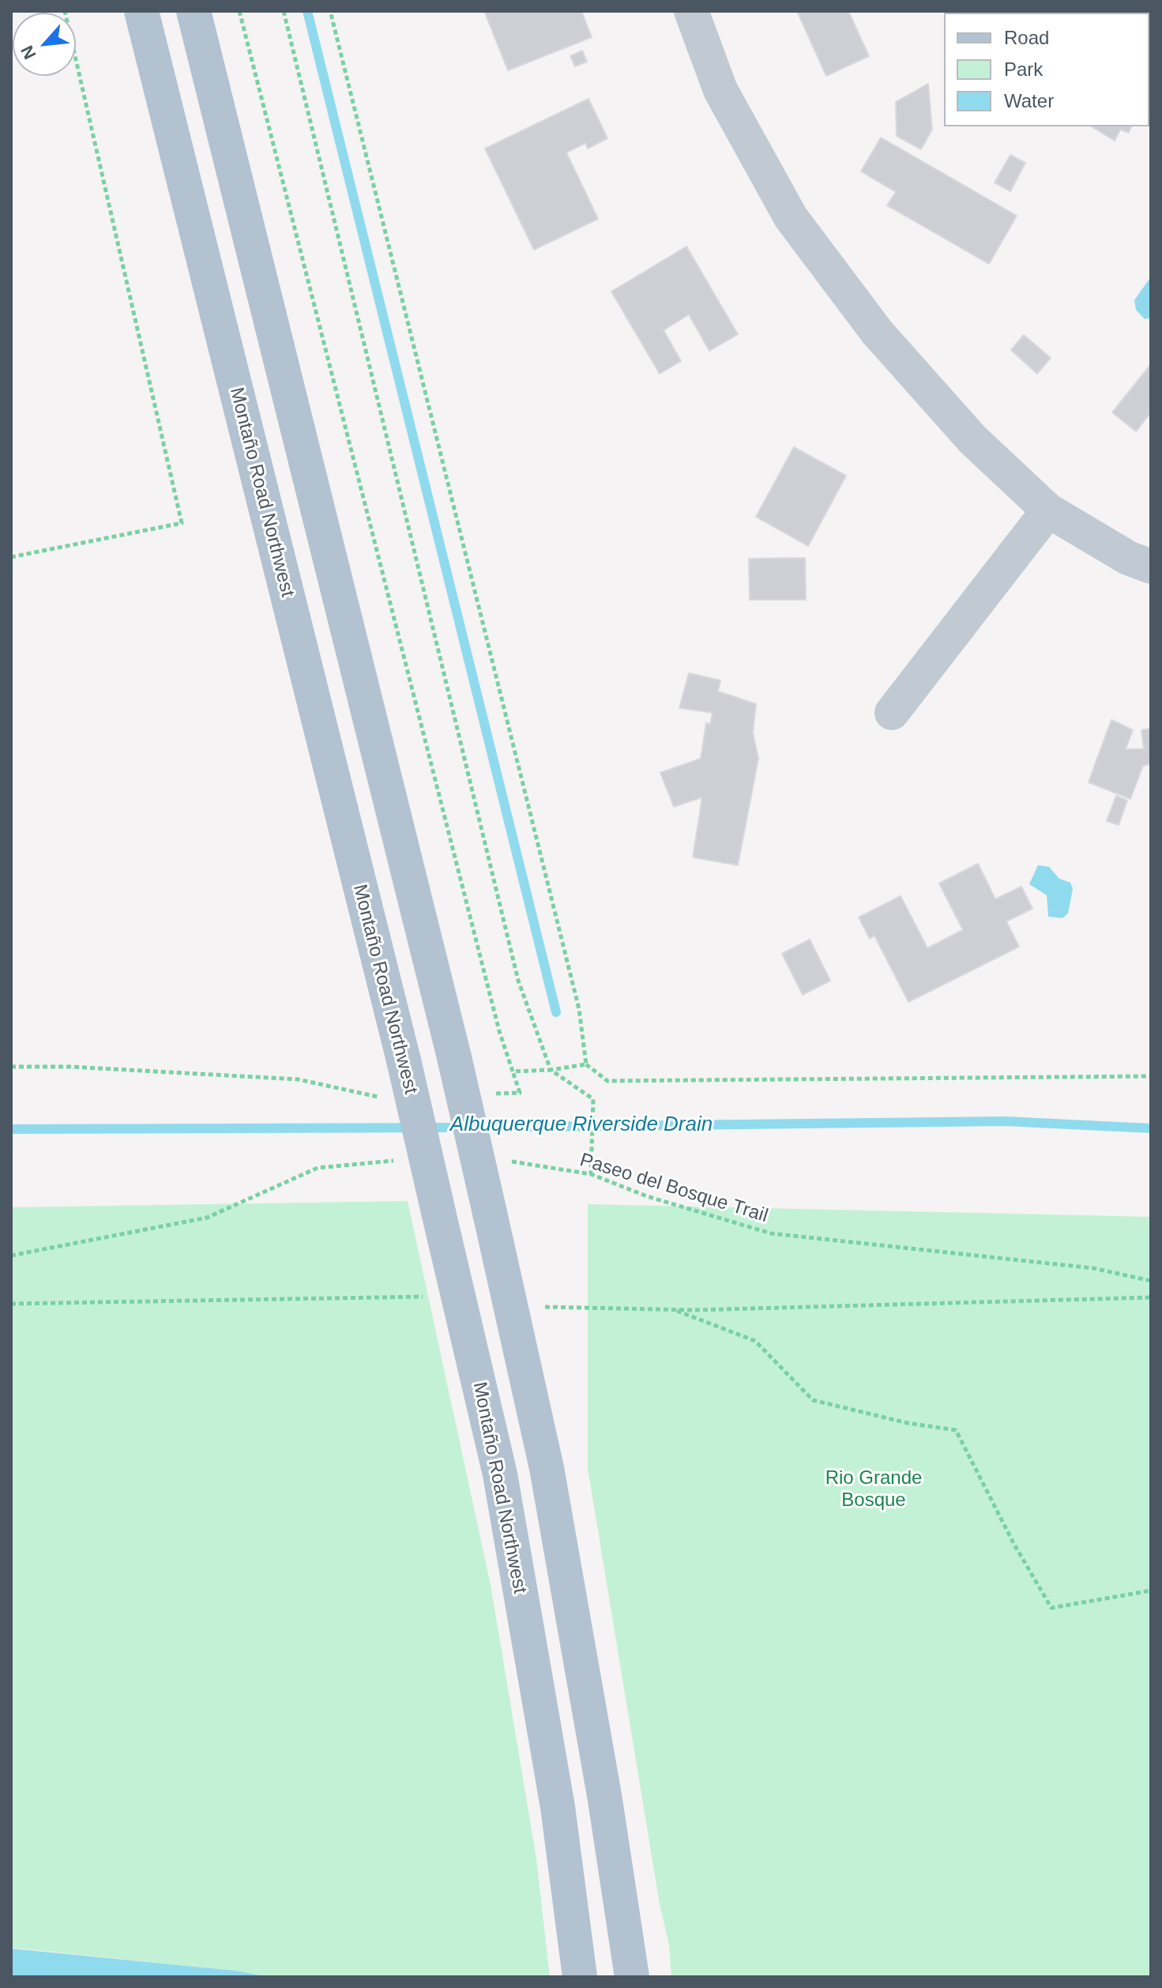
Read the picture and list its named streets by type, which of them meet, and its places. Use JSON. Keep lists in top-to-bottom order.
{
  "streets": {
    "main road": ["Montaño Road Northwest"],
    "path": ["Paseo del Bosque Trail"]
  },
  "water": ["Albuquerque Riverside Drain"],
  "parks": ["Rio Grande Bosque"],
  "legend": ["Road", "Park", "Water"],
  "north": "bottom left"
}
